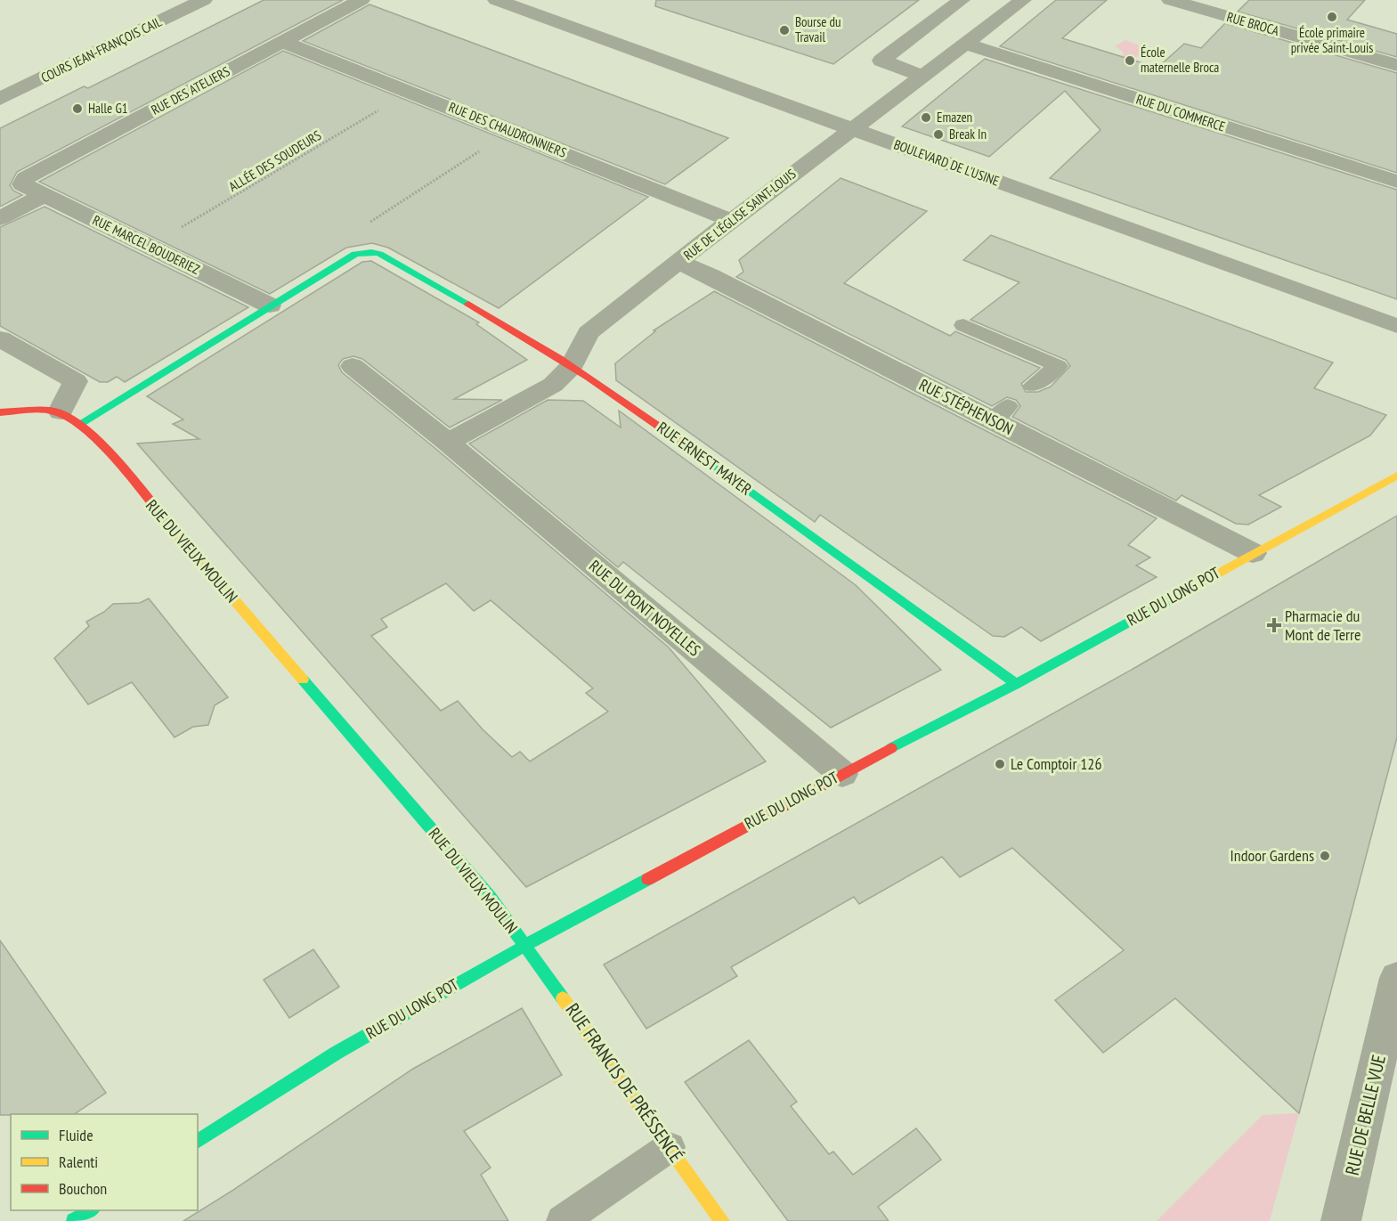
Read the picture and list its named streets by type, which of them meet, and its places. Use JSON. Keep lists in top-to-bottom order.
{
  "streets": {
    "street": [
      "RUE BROCA",
      "COURS JEAN-FRANÇOIS CAIL",
      "RUE DES ATELIERS",
      "RUE DU COMMERCE",
      "RUE DES CHAUDRONNIERS",
      "BOULEVARD DE L'USINE",
      "RUE DE L'ÉGLISE SAINT-LOUIS",
      "RUE MARCEL BOUDERIEZ",
      "RUE STÉPHENSON",
      "RUE ERNEST MAYER",
      "RUE DU VIEUX MOULIN",
      "RUE DU LONG POT",
      "RUE DU PONT NOYELLES",
      "RUE FRANCIS DE PRÉSSENCÉ",
      "RUE DE BELLE VUE"
    ],
    "path": ["ALLÉE DES SOUDEURS"]
  },
  "crossings": [
    ["RUE DES ATELIERS", "RUE DES CHAUDRONNIERS"],
    ["RUE DES ATELIERS", "RUE MARCEL BOUDERIEZ"],
    ["RUE DU COMMERCE", "RUE DE L'ÉGLISE SAINT-LOUIS"],
    ["RUE DES CHAUDRONNIERS", "ALLÉE DES SOUDEURS"],
    ["RUE DES CHAUDRONNIERS", "RUE DE L'ÉGLISE SAINT-LOUIS"],
    ["ALLÉE DES SOUDEURS", "RUE MARCEL BOUDERIEZ"],
    ["BOULEVARD DE L'USINE", "RUE DE L'ÉGLISE SAINT-LOUIS"],
    ["RUE DE L'ÉGLISE SAINT-LOUIS", "RUE STÉPHENSON"],
    ["RUE DE L'ÉGLISE SAINT-LOUIS", "RUE ERNEST MAYER"],
    ["RUE MARCEL BOUDERIEZ", "RUE ERNEST MAYER"],
    ["RUE STÉPHENSON", "RUE DU LONG POT"],
    ["RUE ERNEST MAYER", "RUE DU LONG POT"],
    ["RUE DU VIEUX MOULIN", "RUE DU LONG POT"],
    ["RUE DU VIEUX MOULIN", "RUE FRANCIS DE PRÉSSENCÉ"],
    ["RUE DU LONG POT", "RUE DU PONT NOYELLES"],
    ["RUE DU LONG POT", "RUE FRANCIS DE PRÉSSENCÉ"]
  ],
  "places": {
    "other": [
      "École primaire privée Saint-Louis",
      "Bourse du Travail",
      "École maternelle Broca",
      "Halle G1",
      "Emazen",
      "Break In",
      "Le Comptoir 126",
      "Indoor Gardens"
    ],
    "health": ["Pharmacie du Mont de Terre"]
  },
  "legend": ["Fluide", "Ralenti", "Bouchon"]
}
